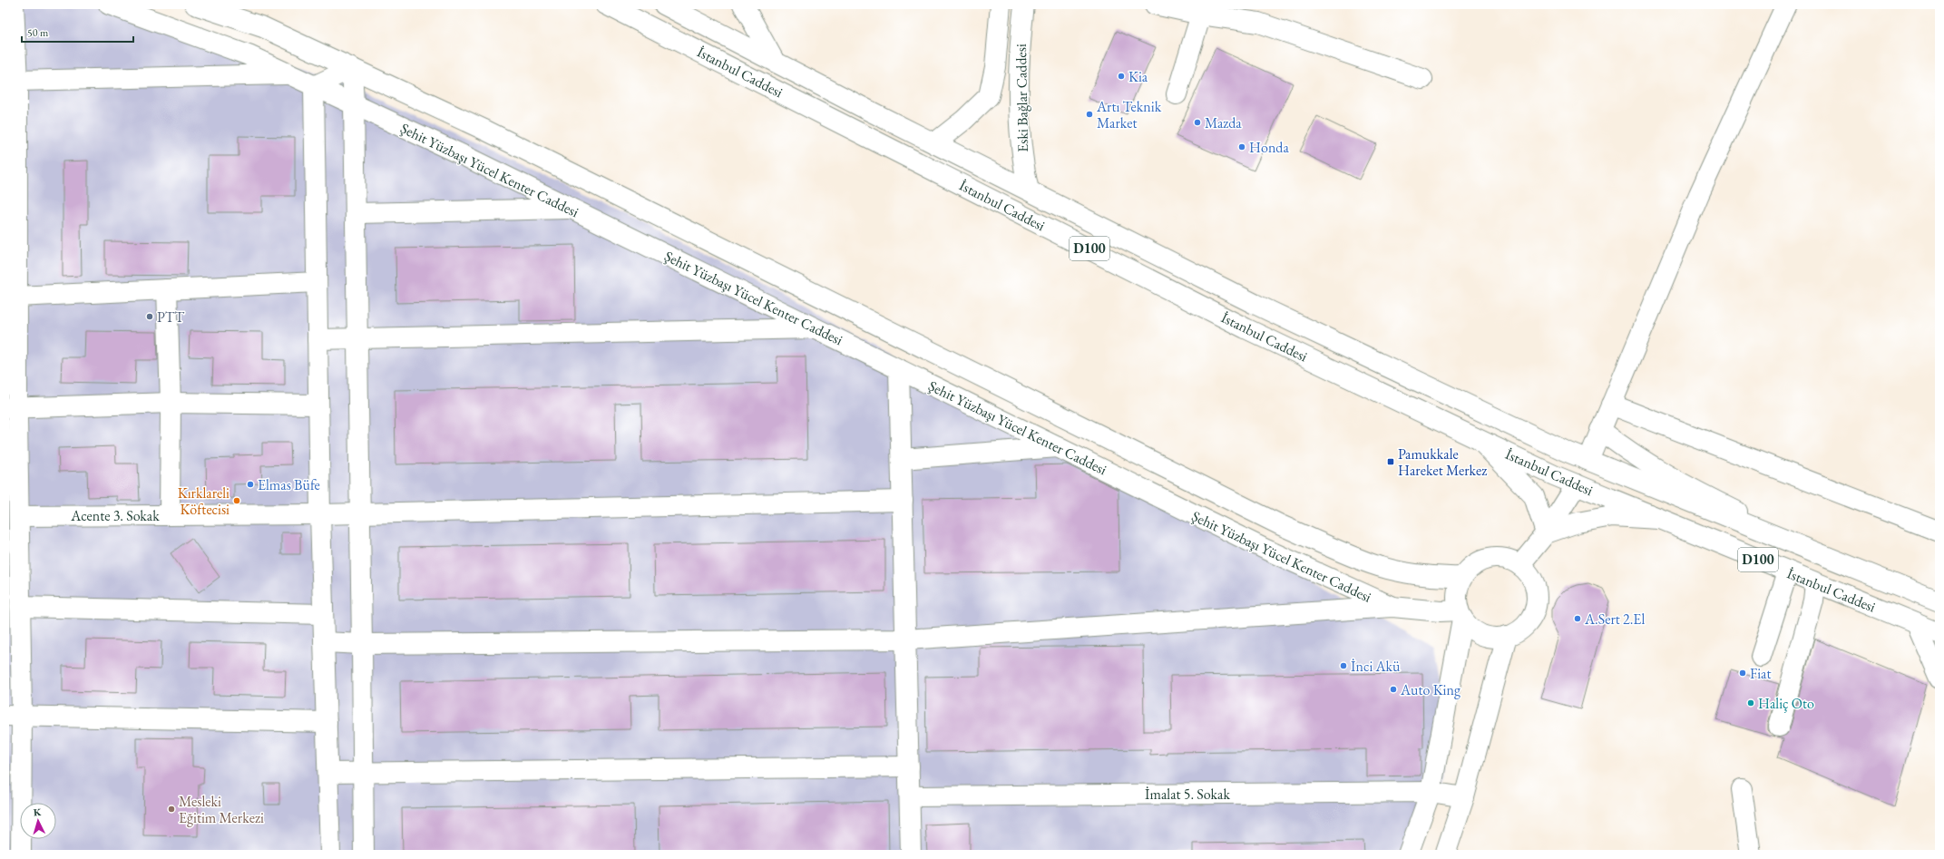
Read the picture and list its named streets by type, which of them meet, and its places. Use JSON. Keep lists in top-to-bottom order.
{
  "streets": {
    "main road": [
      "İstanbul Caddesi",
      "Eski Bağlar Caddesi",
      "Şehit Yüzbaşı Yücel Kenter Caddesi",
      "D100",
      "Acente 3. Sokak",
      "İmalat 5. Sokak"
    ]
  },
  "crossings": [
    ["İstanbul Caddesi", "Eski Bağlar Caddesi"]
  ],
  "places": {
    "other": [
      "Kia",
      "Artı Teknik Market",
      "Mazda",
      "Honda",
      "PTT",
      "Elmas Büfe",
      "Kırklareli Köftecisi",
      "A.Sert 2.El",
      "İnci Akü",
      "Fiat",
      "Auto King",
      "Haliç Oto",
      "Mesleki Eğitim Merkezi"
    ],
    "transit": ["Pamukkale Hareket Merkez"]
  },
  "scale_bar": "50 m",
  "north": "top"
}
